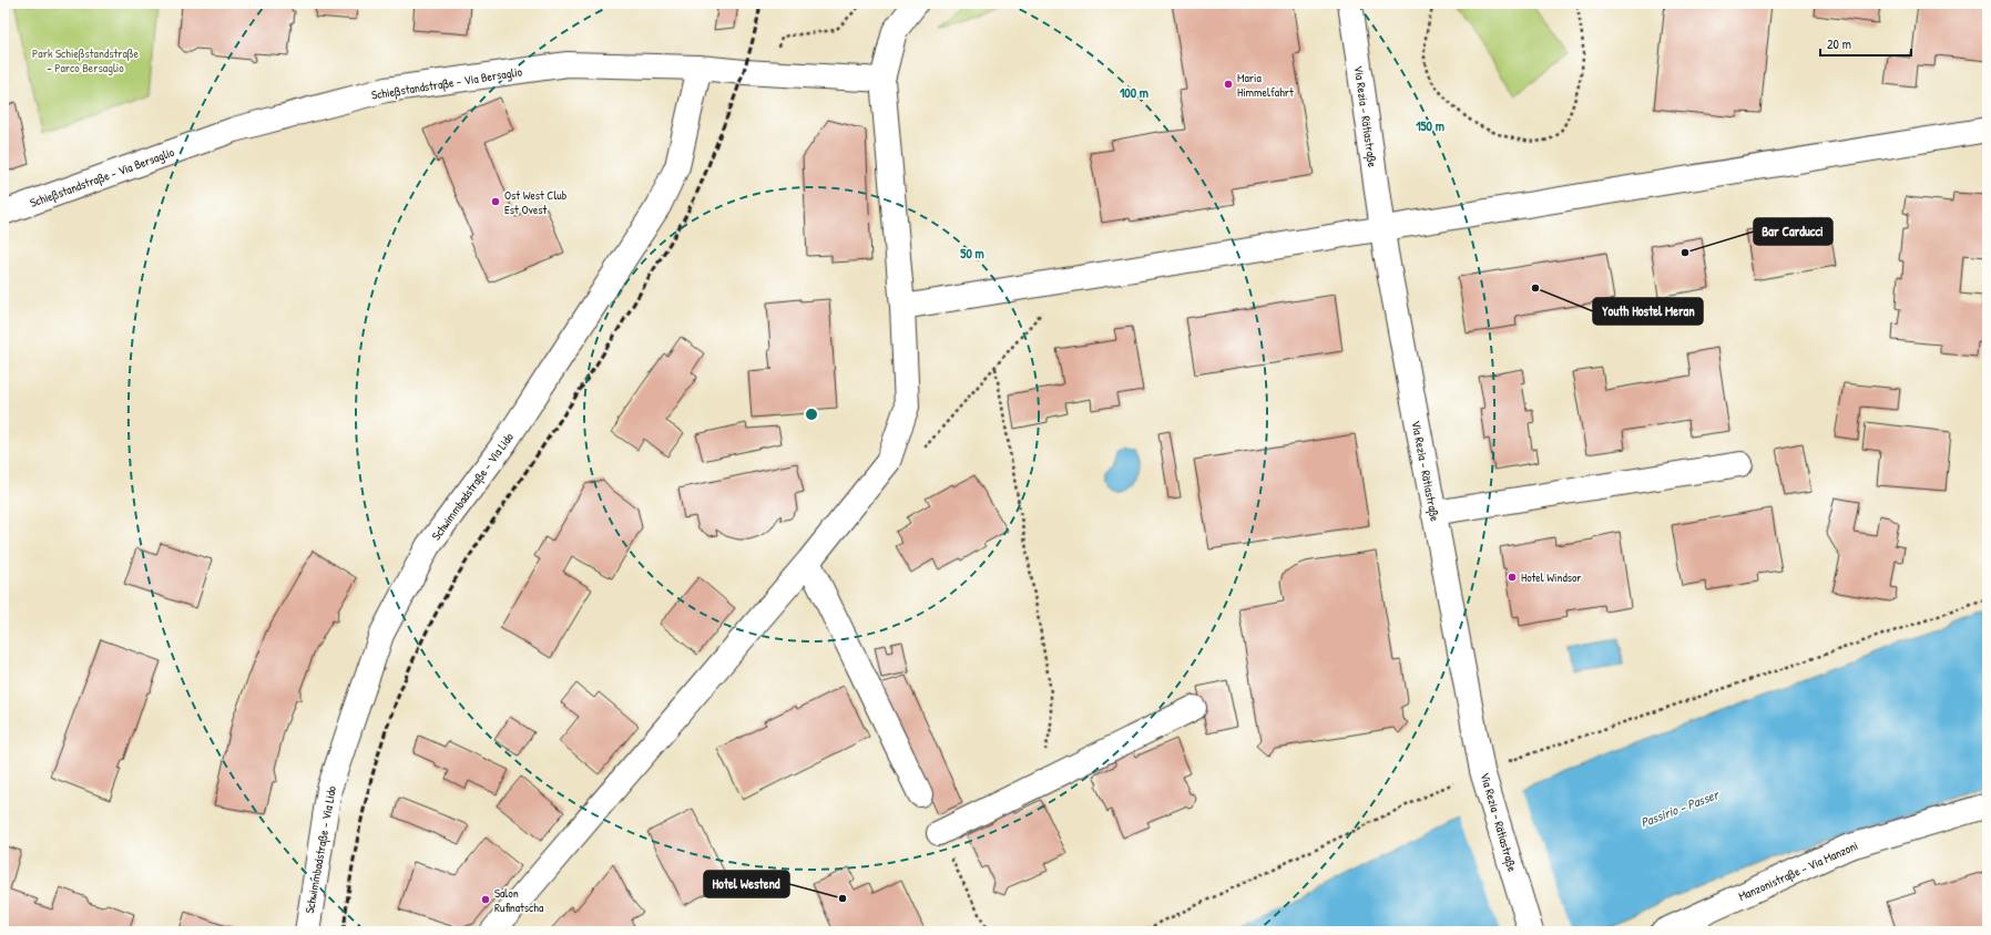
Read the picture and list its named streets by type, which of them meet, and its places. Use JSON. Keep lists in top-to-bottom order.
{
  "streets": {
    "street": [
      "Schießstandstraße - Via Bersaglio",
      "Via Rezia - Rätiastraße",
      "Schwimmbadstraße - Via Lido",
      "Manzonistraße - Via Manzoni"
    ]
  },
  "crossings": [
    ["Schießstandstraße - Via Bersaglio", "Schwimmbadstraße - Via Lido"]
  ],
  "water": ["Passirio - Passer"],
  "parks": ["Park Schießstandstraße - Parco Bersaglio"],
  "places": [
    "Maria Himmelfahrt",
    "Ost West Club Est Ovest",
    "Bar Carducci",
    "Youth Hostel Meran",
    "Hotel Windsor",
    "Hotel Westend",
    "Salon Rufinatscha"
  ],
  "scale_bar": "20 m",
  "rings": ["100 m", "150 m", "50 m"]
}
